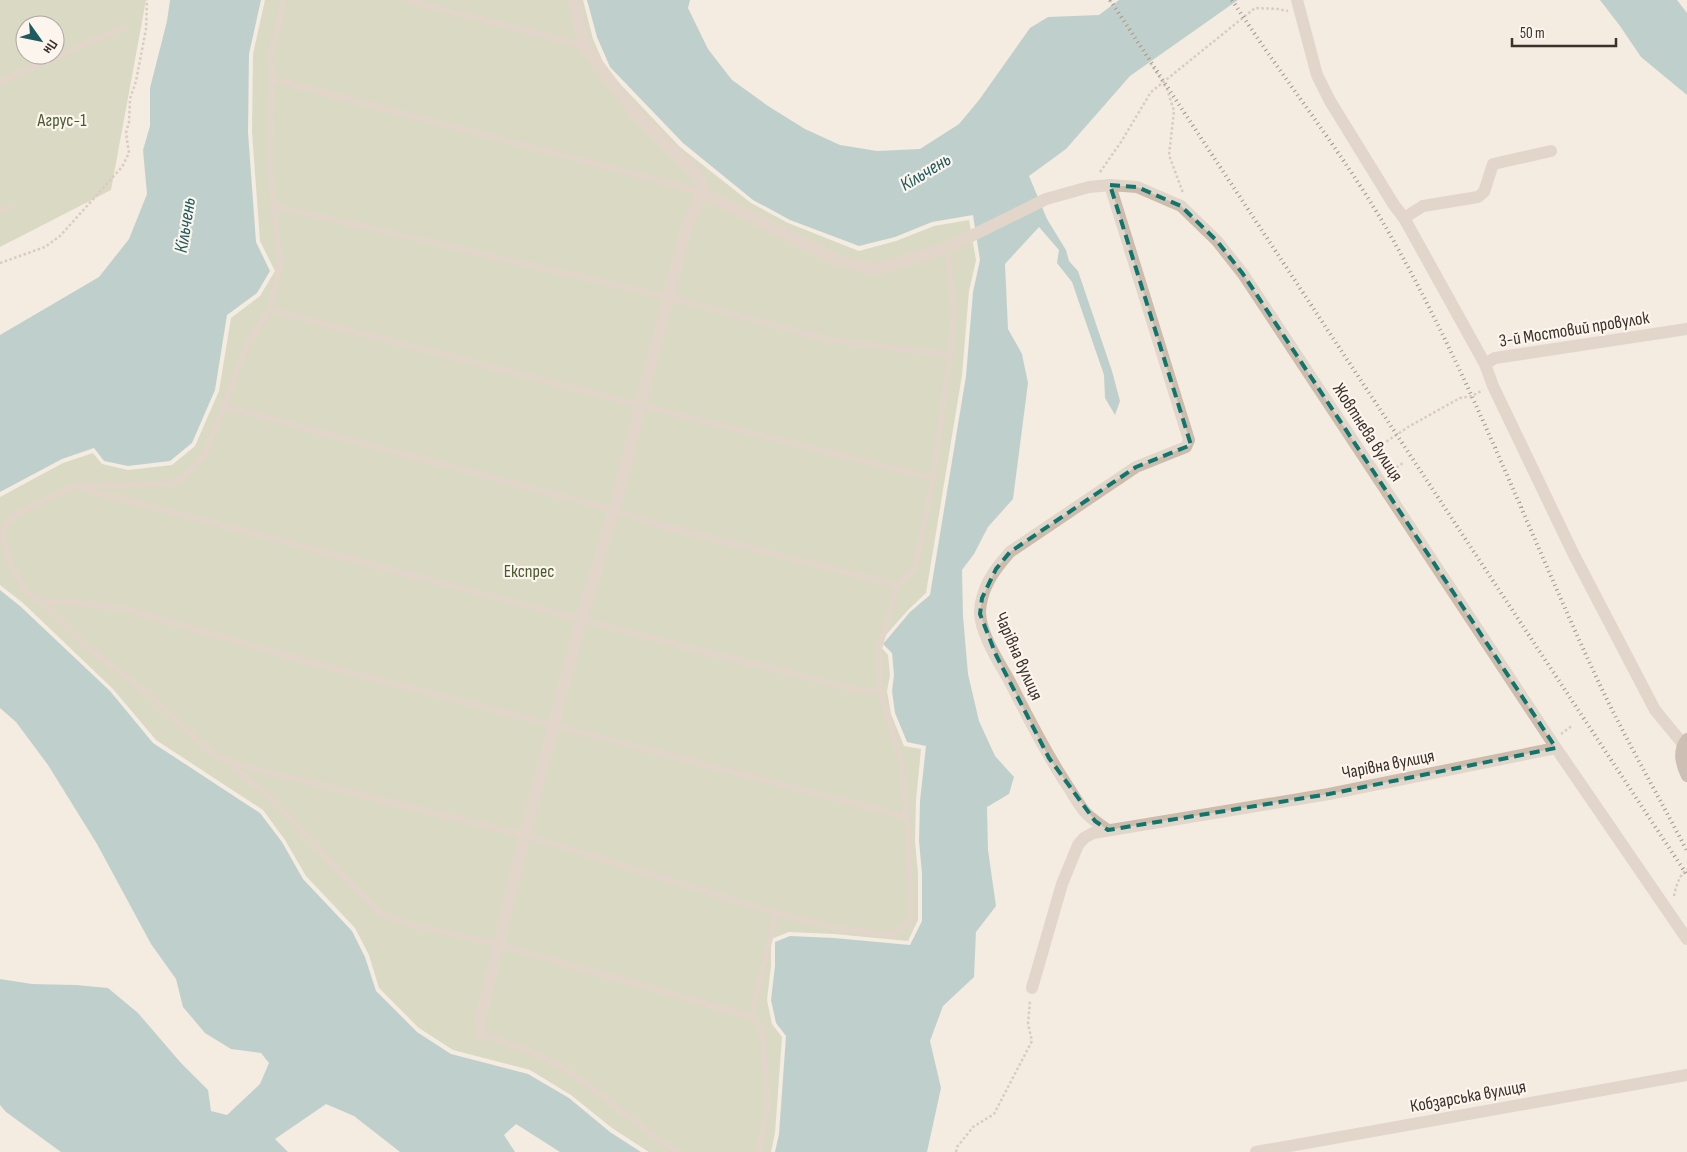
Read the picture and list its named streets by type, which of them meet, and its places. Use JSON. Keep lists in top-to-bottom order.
{
  "streets": {
    "street": [
      "3-й Мостовий провулок",
      "Жовтнева вулиця",
      "Чарівна вулиця",
      "Кобзарська вулиця"
    ]
  },
  "crossings": [
    ["Жовтнева вулиця", "Чарівна вулиця"]
  ],
  "water": ["Кільчень"],
  "parks": ["Агрус-1", "Експрес"],
  "scale_bar": "50 m",
  "north": "bottom right"
}
